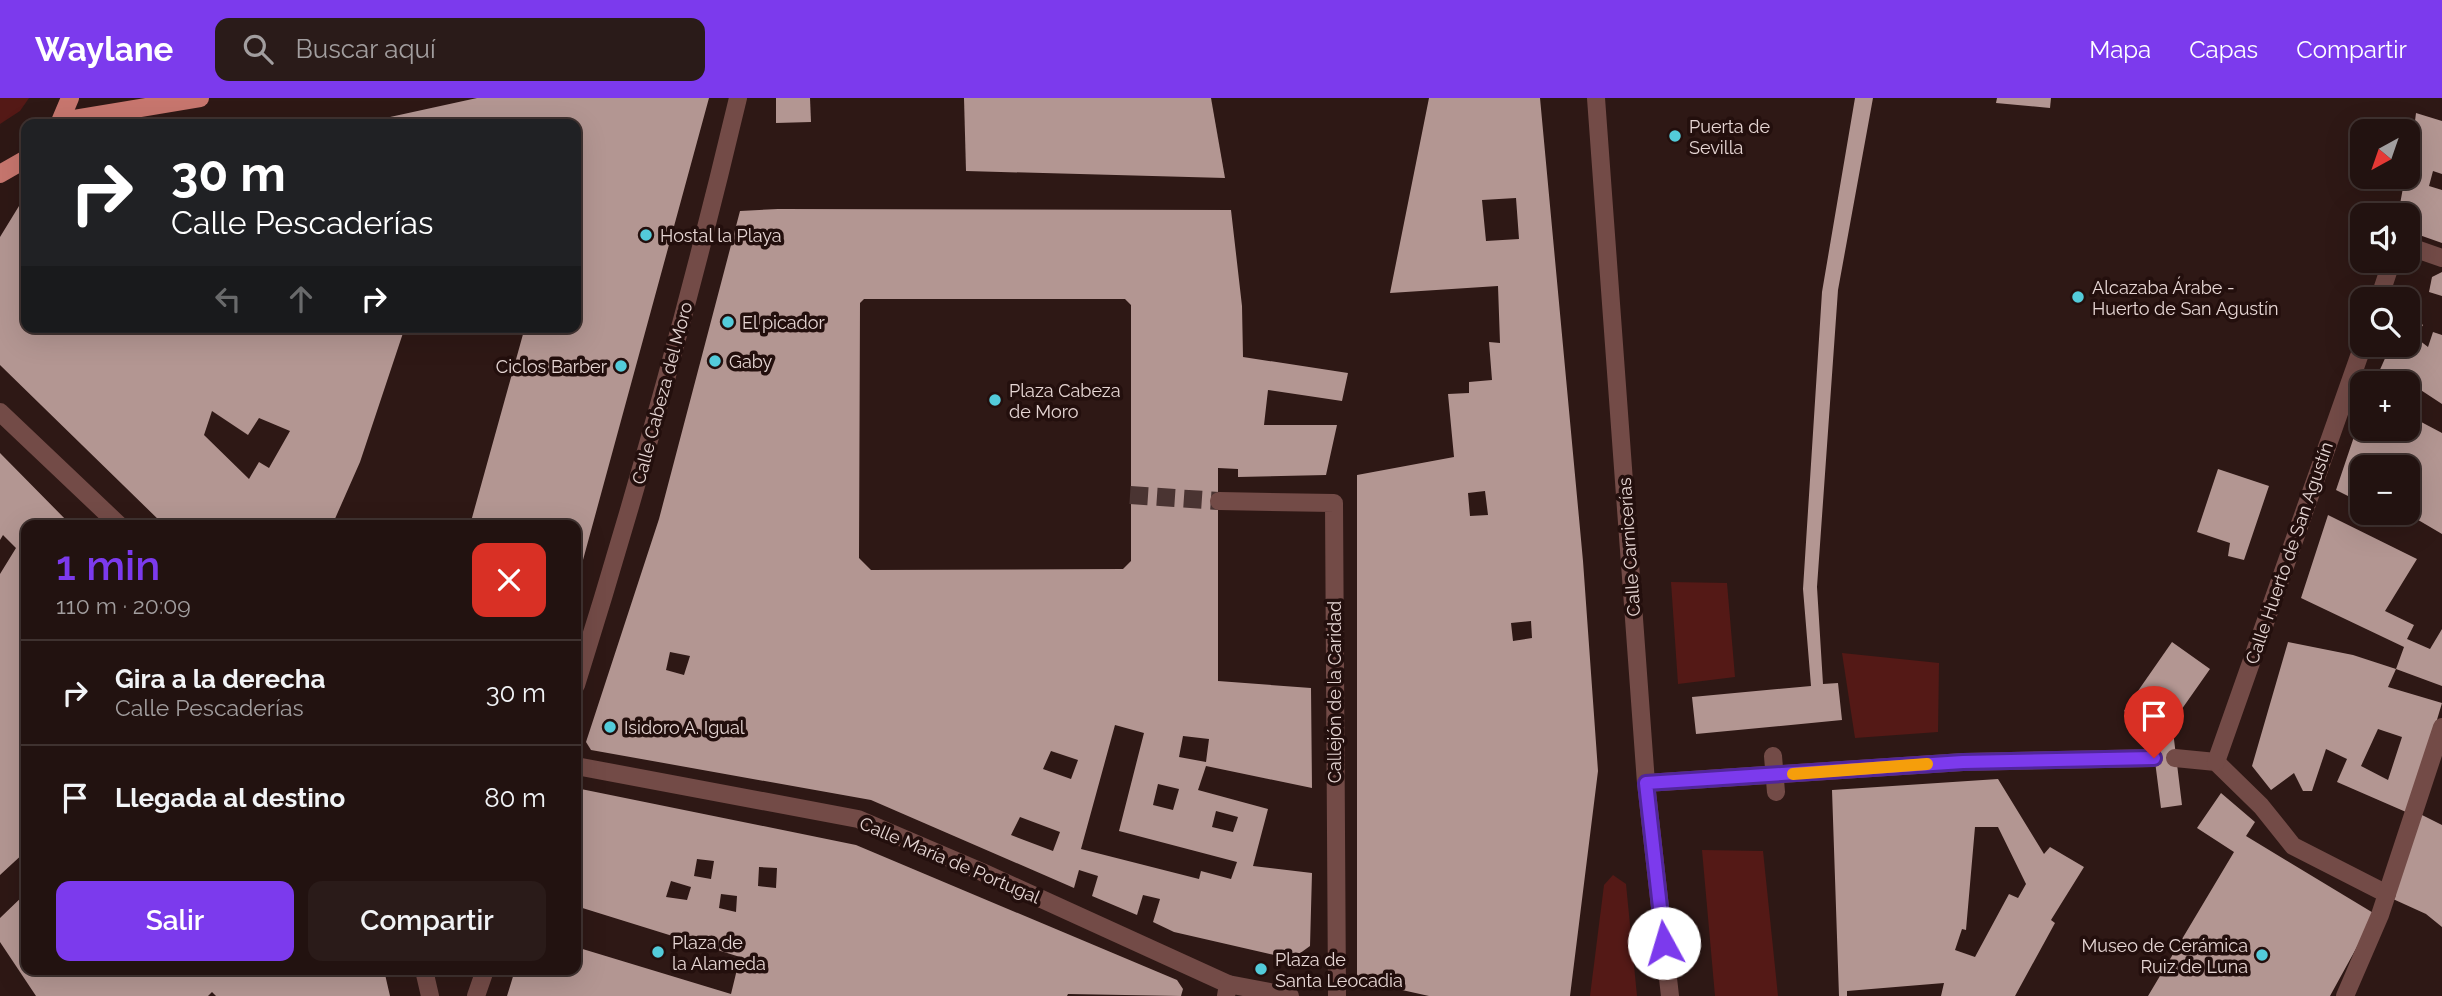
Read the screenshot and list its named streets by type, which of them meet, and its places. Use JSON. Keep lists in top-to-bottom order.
{
  "streets": {
    "street": [
      "Calle Cabeza del Moro",
      "Calle Carnicerías",
      "Calle Huerto de San Agustín",
      "Callejón de la Caridad",
      "Calle María de Portugal"
    ]
  },
  "places": [
    "Puerta de Sevilla",
    "Hostal la Playa",
    "Alcazaba Árabe - Huerto de San Agustín",
    "El picador",
    "Gaby",
    "Ciclos Barber",
    "Plaza Cabeza de Moro",
    "Isidoro A. Igual",
    "Plaza de la Alameda",
    "Museo de Cerámica Ruiz de Luna",
    "Plaza de Santa Leocadia"
  ],
  "north": "bottom left",
  "page": {
    "header": "Waylane",
    "search": "Buscar aquí",
    "nav": ["Mapa", "Capas", "Compartir"],
    "map_buttons": ["+", "−"],
    "turn": ["30 m", "Calle Pescaderías"],
    "heading": ["1 min", "110 m · 20:09"],
    "list": [
      {
        "name": "Gira a la derecha",
        "note": "Calle Pescaderías",
        "value": "30 m"
      },
      {
        "name": "Llegada al destino",
        "value": "80 m"
      }
    ],
    "buttons": ["Salir", "Compartir"]
  }
}
